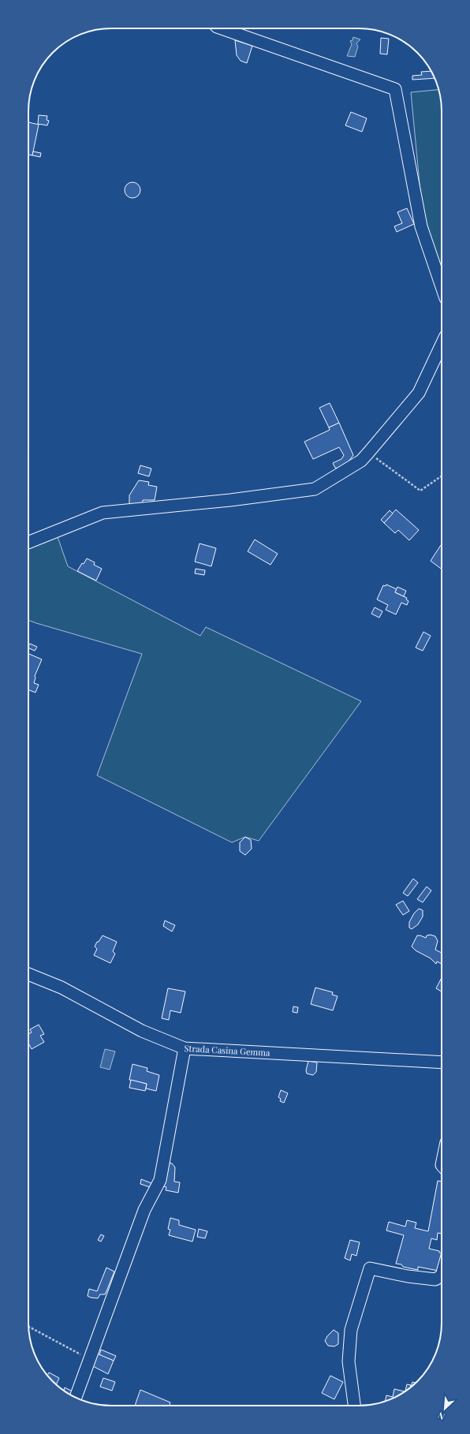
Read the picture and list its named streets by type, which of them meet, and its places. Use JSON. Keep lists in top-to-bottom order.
{
  "streets": {
    "street": ["Strada Casina Gemma"]
  },
  "north": "bottom left"
}
